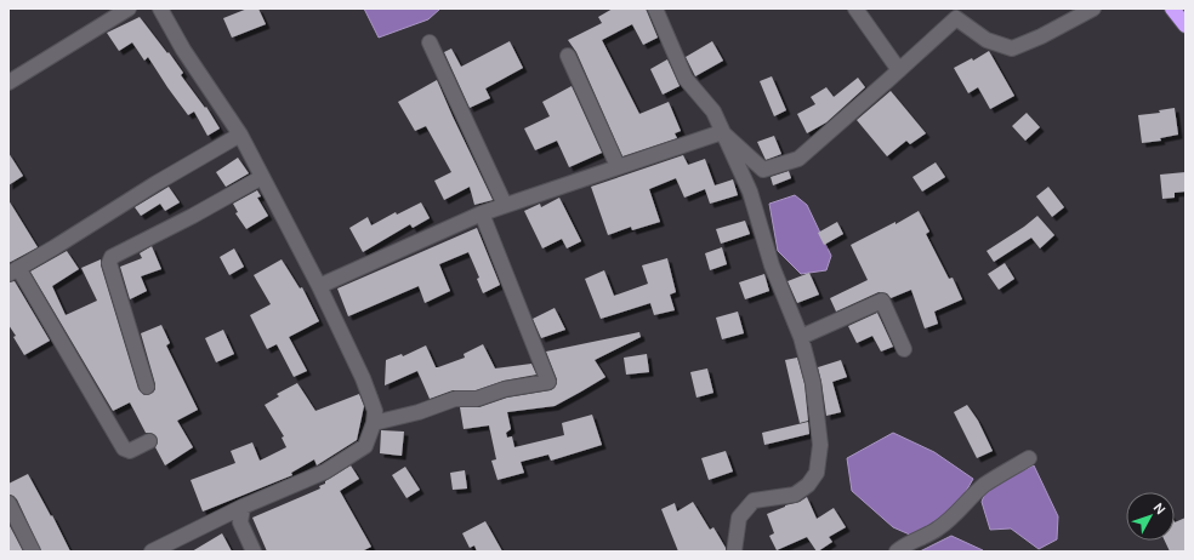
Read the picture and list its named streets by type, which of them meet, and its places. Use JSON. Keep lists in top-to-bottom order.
{
  "north": "top right"
}
